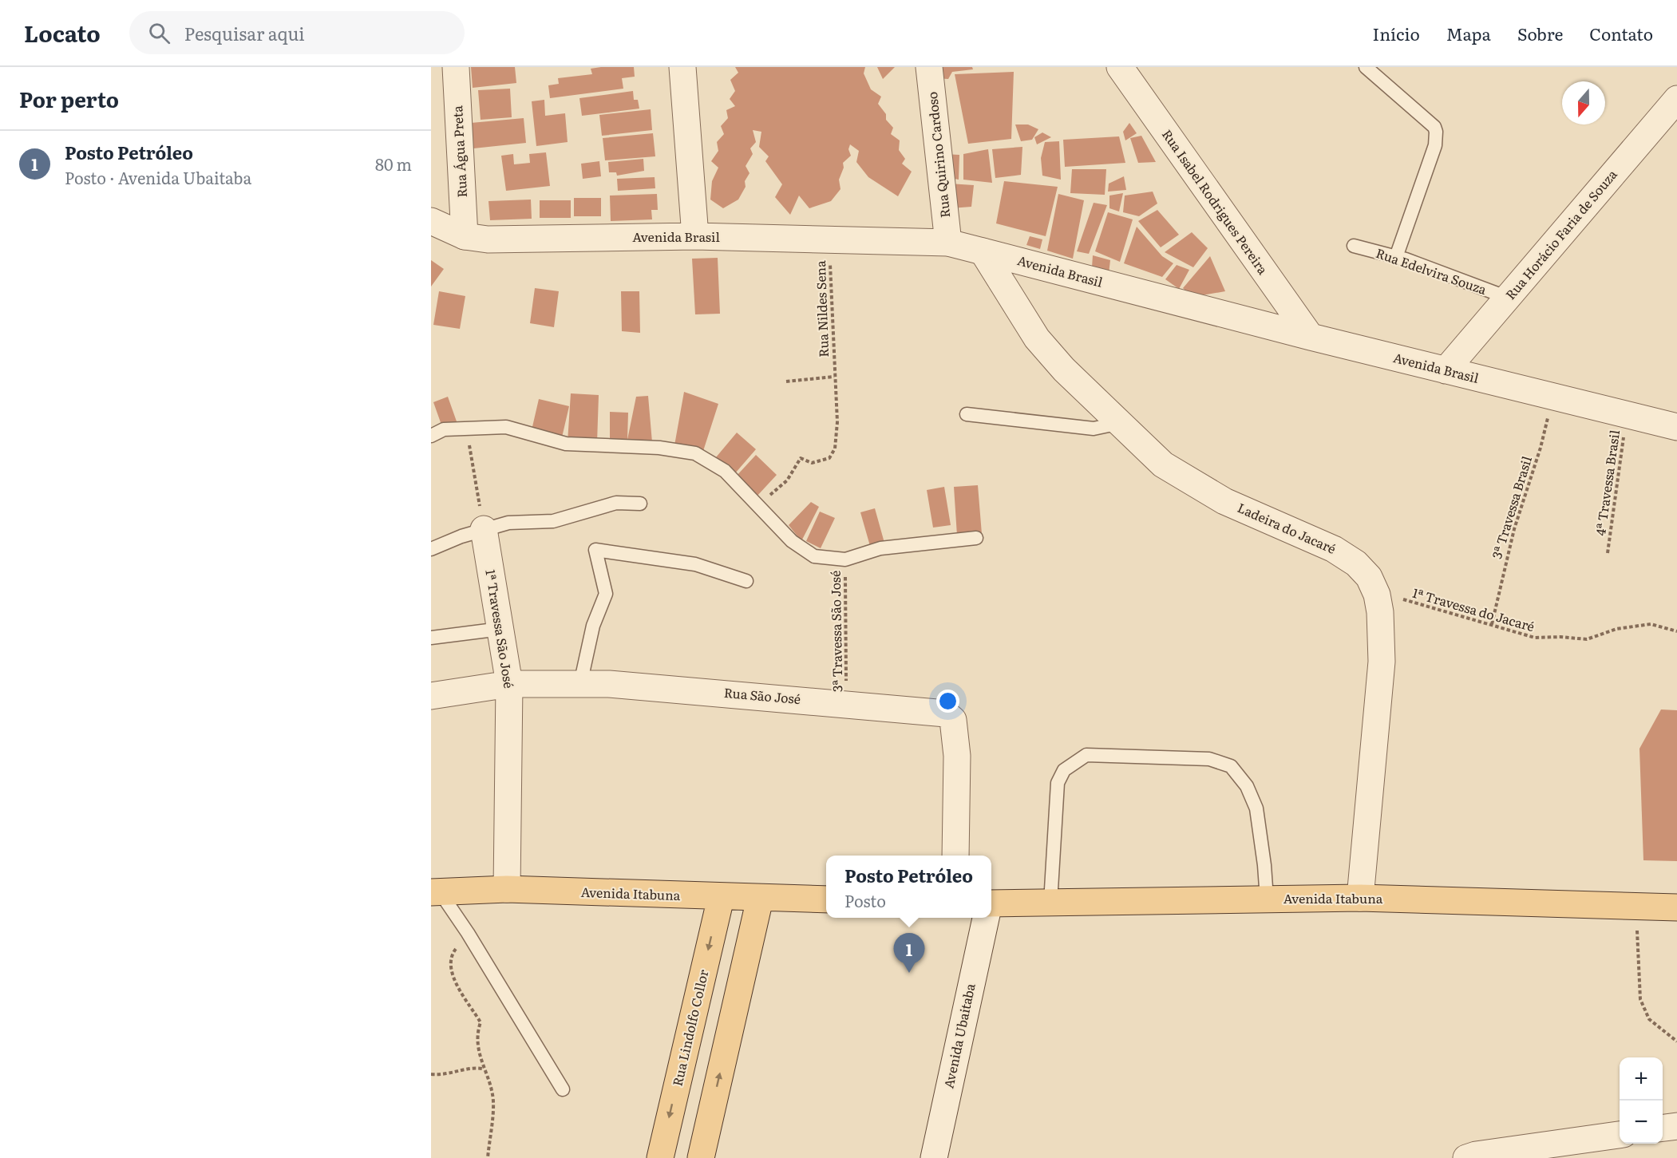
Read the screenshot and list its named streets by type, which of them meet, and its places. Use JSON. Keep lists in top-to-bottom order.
{
  "streets": {
    "main road": ["Avenida Itabuna", "Rua Lindolfo Collor"],
    "street": [
      "Rua Água Preta",
      "Rua Quirino Cardoso",
      "Rua Isabel Rodrigues Pereira",
      "Rua Horácio Faria de Souza",
      "Avenida Brasil",
      "Ladeira do Jacaré",
      "1ª Travessa São José",
      "Rua São José",
      "Avenida Ubaitaba"
    ],
    "lane": ["Rua Edelvira Souza"],
    "path": [
      "Rua Nildes Sena",
      "4ª Travessa Brasil",
      "3ª Travessa Brasil",
      "1ª Travessa do Jacaré",
      "3ª Travessa São José"
    ]
  },
  "crossings": [
    ["Rua Água Preta", "Avenida Brasil"],
    ["Rua Quirino Cardoso", "Avenida Brasil"],
    ["Rua Isabel Rodrigues Pereira", "Avenida Brasil"],
    ["Rua Horácio Faria de Souza", "Avenida Brasil"],
    ["Rua Horácio Faria de Souza", "Rua Edelvira Souza"],
    ["Avenida Brasil", "Rua Nildes Sena"],
    ["Avenida Brasil", "4ª Travessa Brasil"],
    ["Avenida Brasil", "3ª Travessa Brasil"],
    ["Avenida Brasil", "Ladeira do Jacaré"],
    ["3ª Travessa Brasil", "1ª Travessa do Jacaré"],
    ["Ladeira do Jacaré", "1ª Travessa do Jacaré"],
    ["Ladeira do Jacaré", "Avenida Itabuna"],
    ["1ª Travessa São José", "Rua São José"],
    ["1ª Travessa São José", "Avenida Itabuna"],
    ["3ª Travessa São José", "Rua São José"],
    ["Avenida Itabuna", "Rua Lindolfo Collor"]
  ],
  "north": "bottom",
  "page": {
    "header": "Locato",
    "search": "Pesquisar aqui",
    "nav": [
      "Início",
      "Mapa",
      "Sobre",
      "Contato"
    ],
    "heading": "Por perto",
    "list": [
      {
        "mark": "1",
        "name": "Posto Petróleo",
        "note": "Posto · Avenida Ubaitaba",
        "value": "80 m"
      }
    ],
    "popup": ["Posto Petróleo", "Posto"],
    "pins": "1",
    "map_buttons": ["+", "−"]
  }
}
